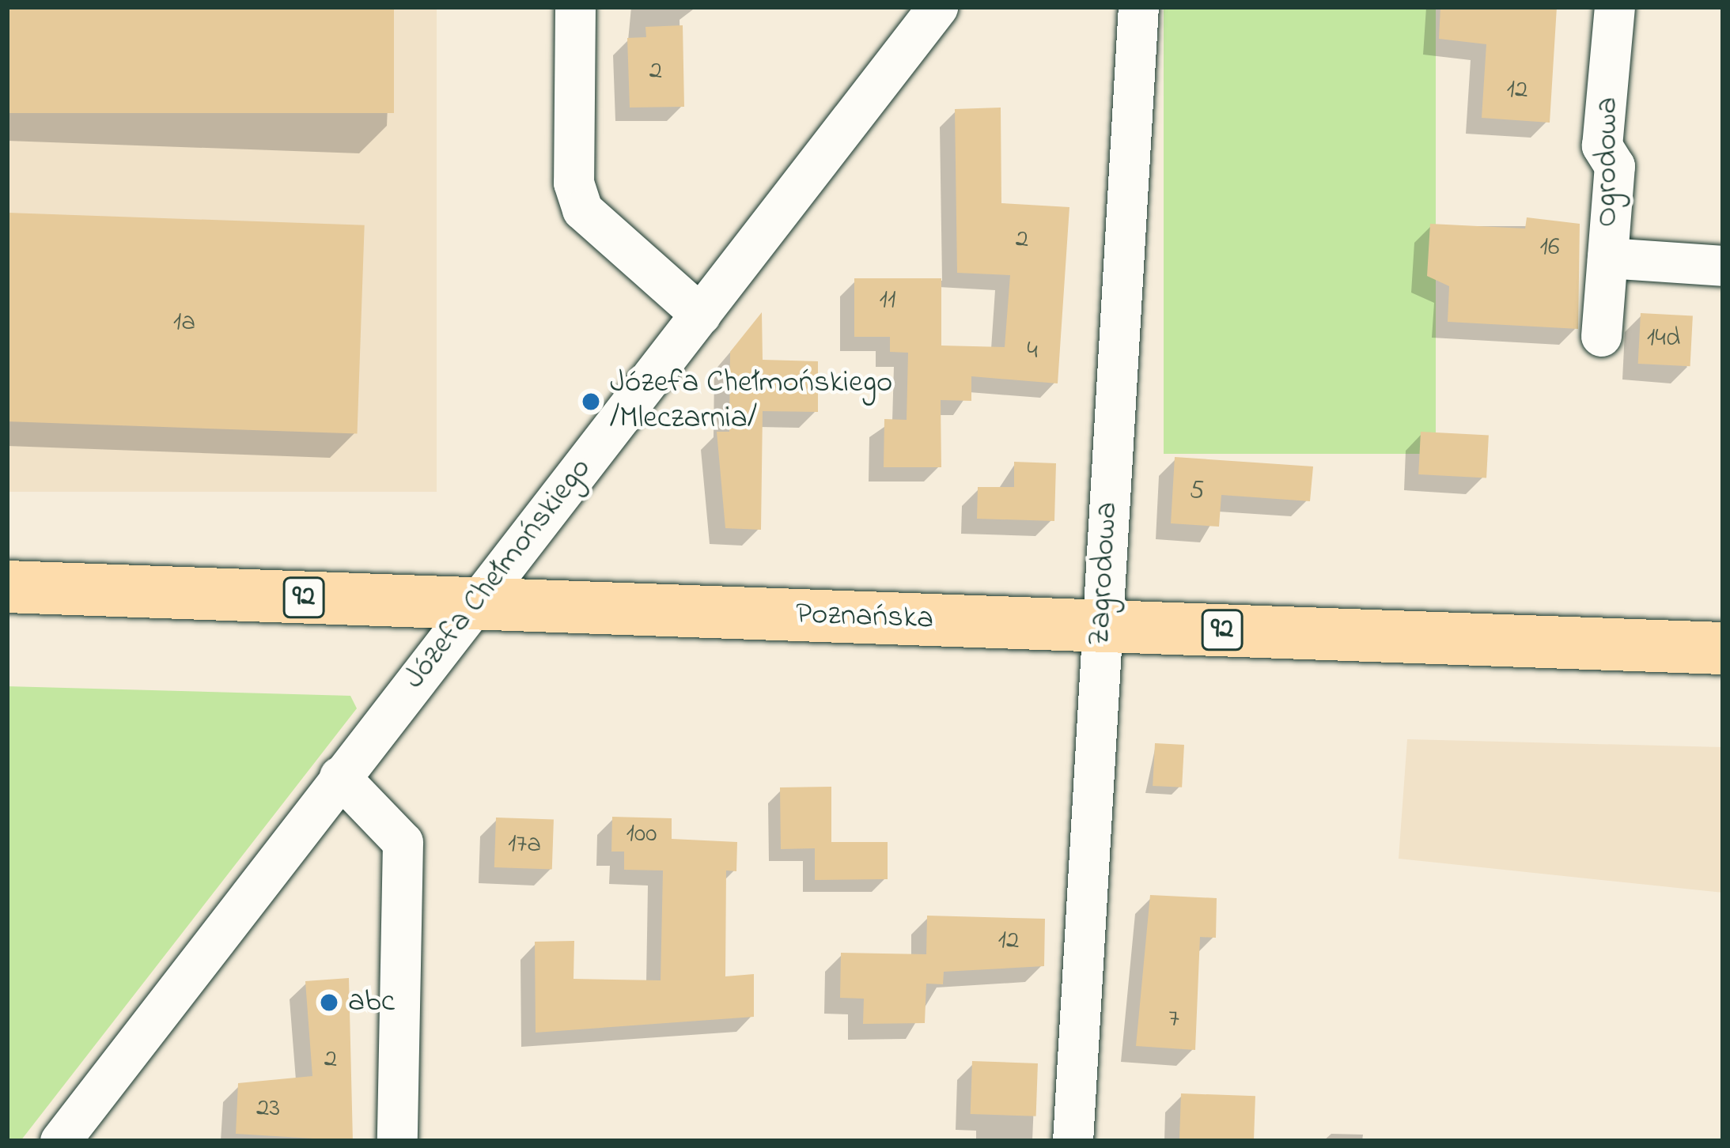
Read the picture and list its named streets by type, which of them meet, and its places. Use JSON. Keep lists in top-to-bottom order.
{
  "streets": {
    "main road": ["92", "Poznańska"],
    "street": ["Ogrodowa", "Józefa Chełmońskiego", "Zagrodowa"]
  },
  "crossings": [
    ["Józefa Chełmońskiego", "Poznańska"],
    ["Zagrodowa", "Poznańska"]
  ],
  "places": ["Józefa Chełmońskiego /Mleczarnia/", "abc"],
  "house_numbers": [
    "2",
    "12",
    "2",
    "16",
    "11",
    "1a",
    "14d",
    "4",
    "5",
    "100",
    "17a",
    "12",
    "7",
    "2",
    "23"
  ]
}
